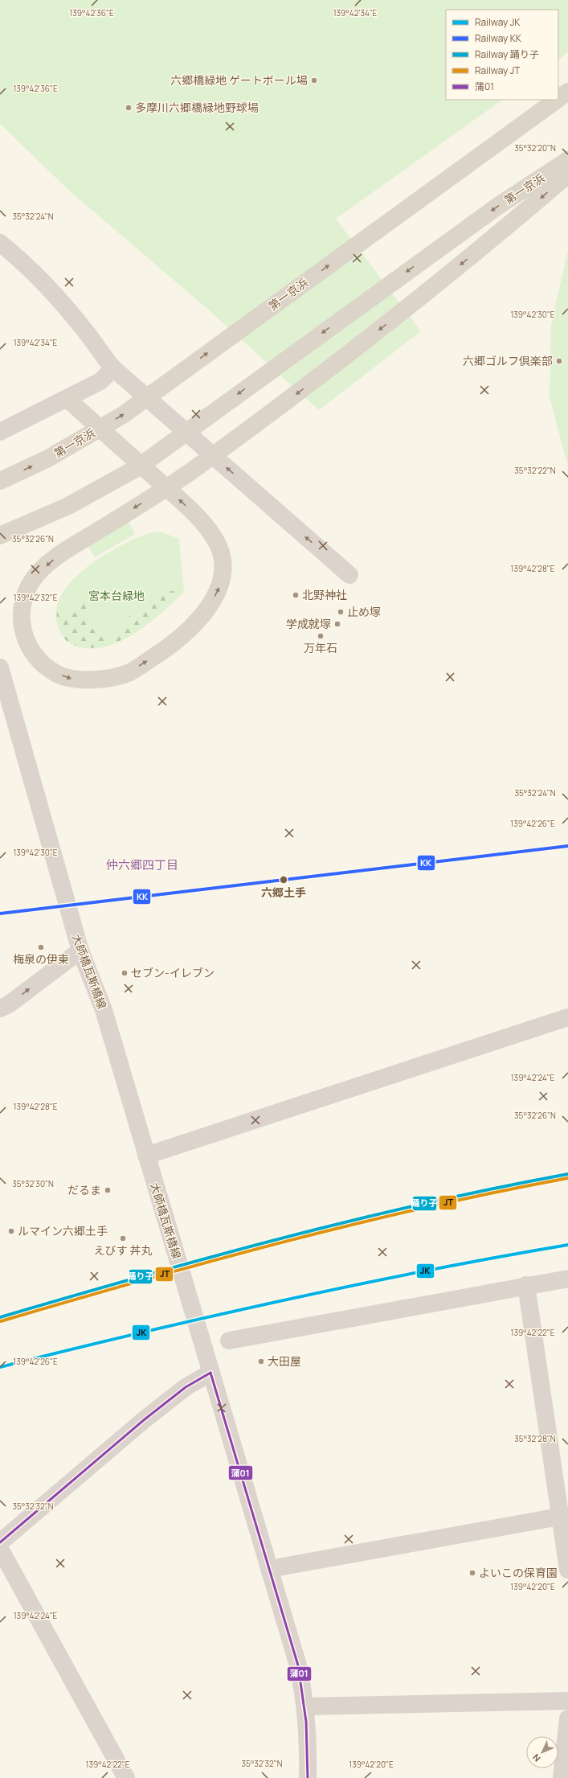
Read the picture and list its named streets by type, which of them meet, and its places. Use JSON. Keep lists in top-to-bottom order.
{
  "streets": {
    "highway": ["第一京浜"],
    "street": ["大師橋瓦斯橋線"]
  },
  "districts": ["仲六郷四丁目"],
  "parks": ["宮本台緑地"],
  "places": [
    "六郷橋緑地 ゲートボール場",
    "多摩川六郷橋緑地野球場",
    "六郷ゴルフ倶楽部",
    "北野神社",
    "止め塚",
    "学成就塚",
    "万年石",
    "六郷土手",
    "梅泉の伊東",
    "セブン-イレブン",
    "だるま",
    "ルマイン六郷土手",
    "えびす 丼丸",
    "大田屋",
    "よいこの保育園"
  ],
  "lines": [
    "rail line KK",
    "rail line 踊り子",
    "rail line JT",
    "rail line JK",
    "transit line 蒲01"
  ],
  "legend": [
    "Railway JK",
    "Railway KK",
    "Railway 踊り子",
    "Railway JT",
    "蒲01"
  ],
  "north": "bottom left",
  "coordinates": [
    "139°42'36\"E",
    "139°42'34\"E",
    "35°32'20\"N",
    "35°32'24\"N",
    "139°42'30\"E",
    "35°32'22\"N",
    "35°32'26\"N",
    "139°42'28\"E",
    "139°42'32\"E",
    "139°42'26\"E",
    "139°42'24\"E",
    "35°32'30\"N",
    "139°42'22\"E",
    "35°32'28\"N",
    "35°32'32\"N",
    "139°42'20\"E"
  ]
}
